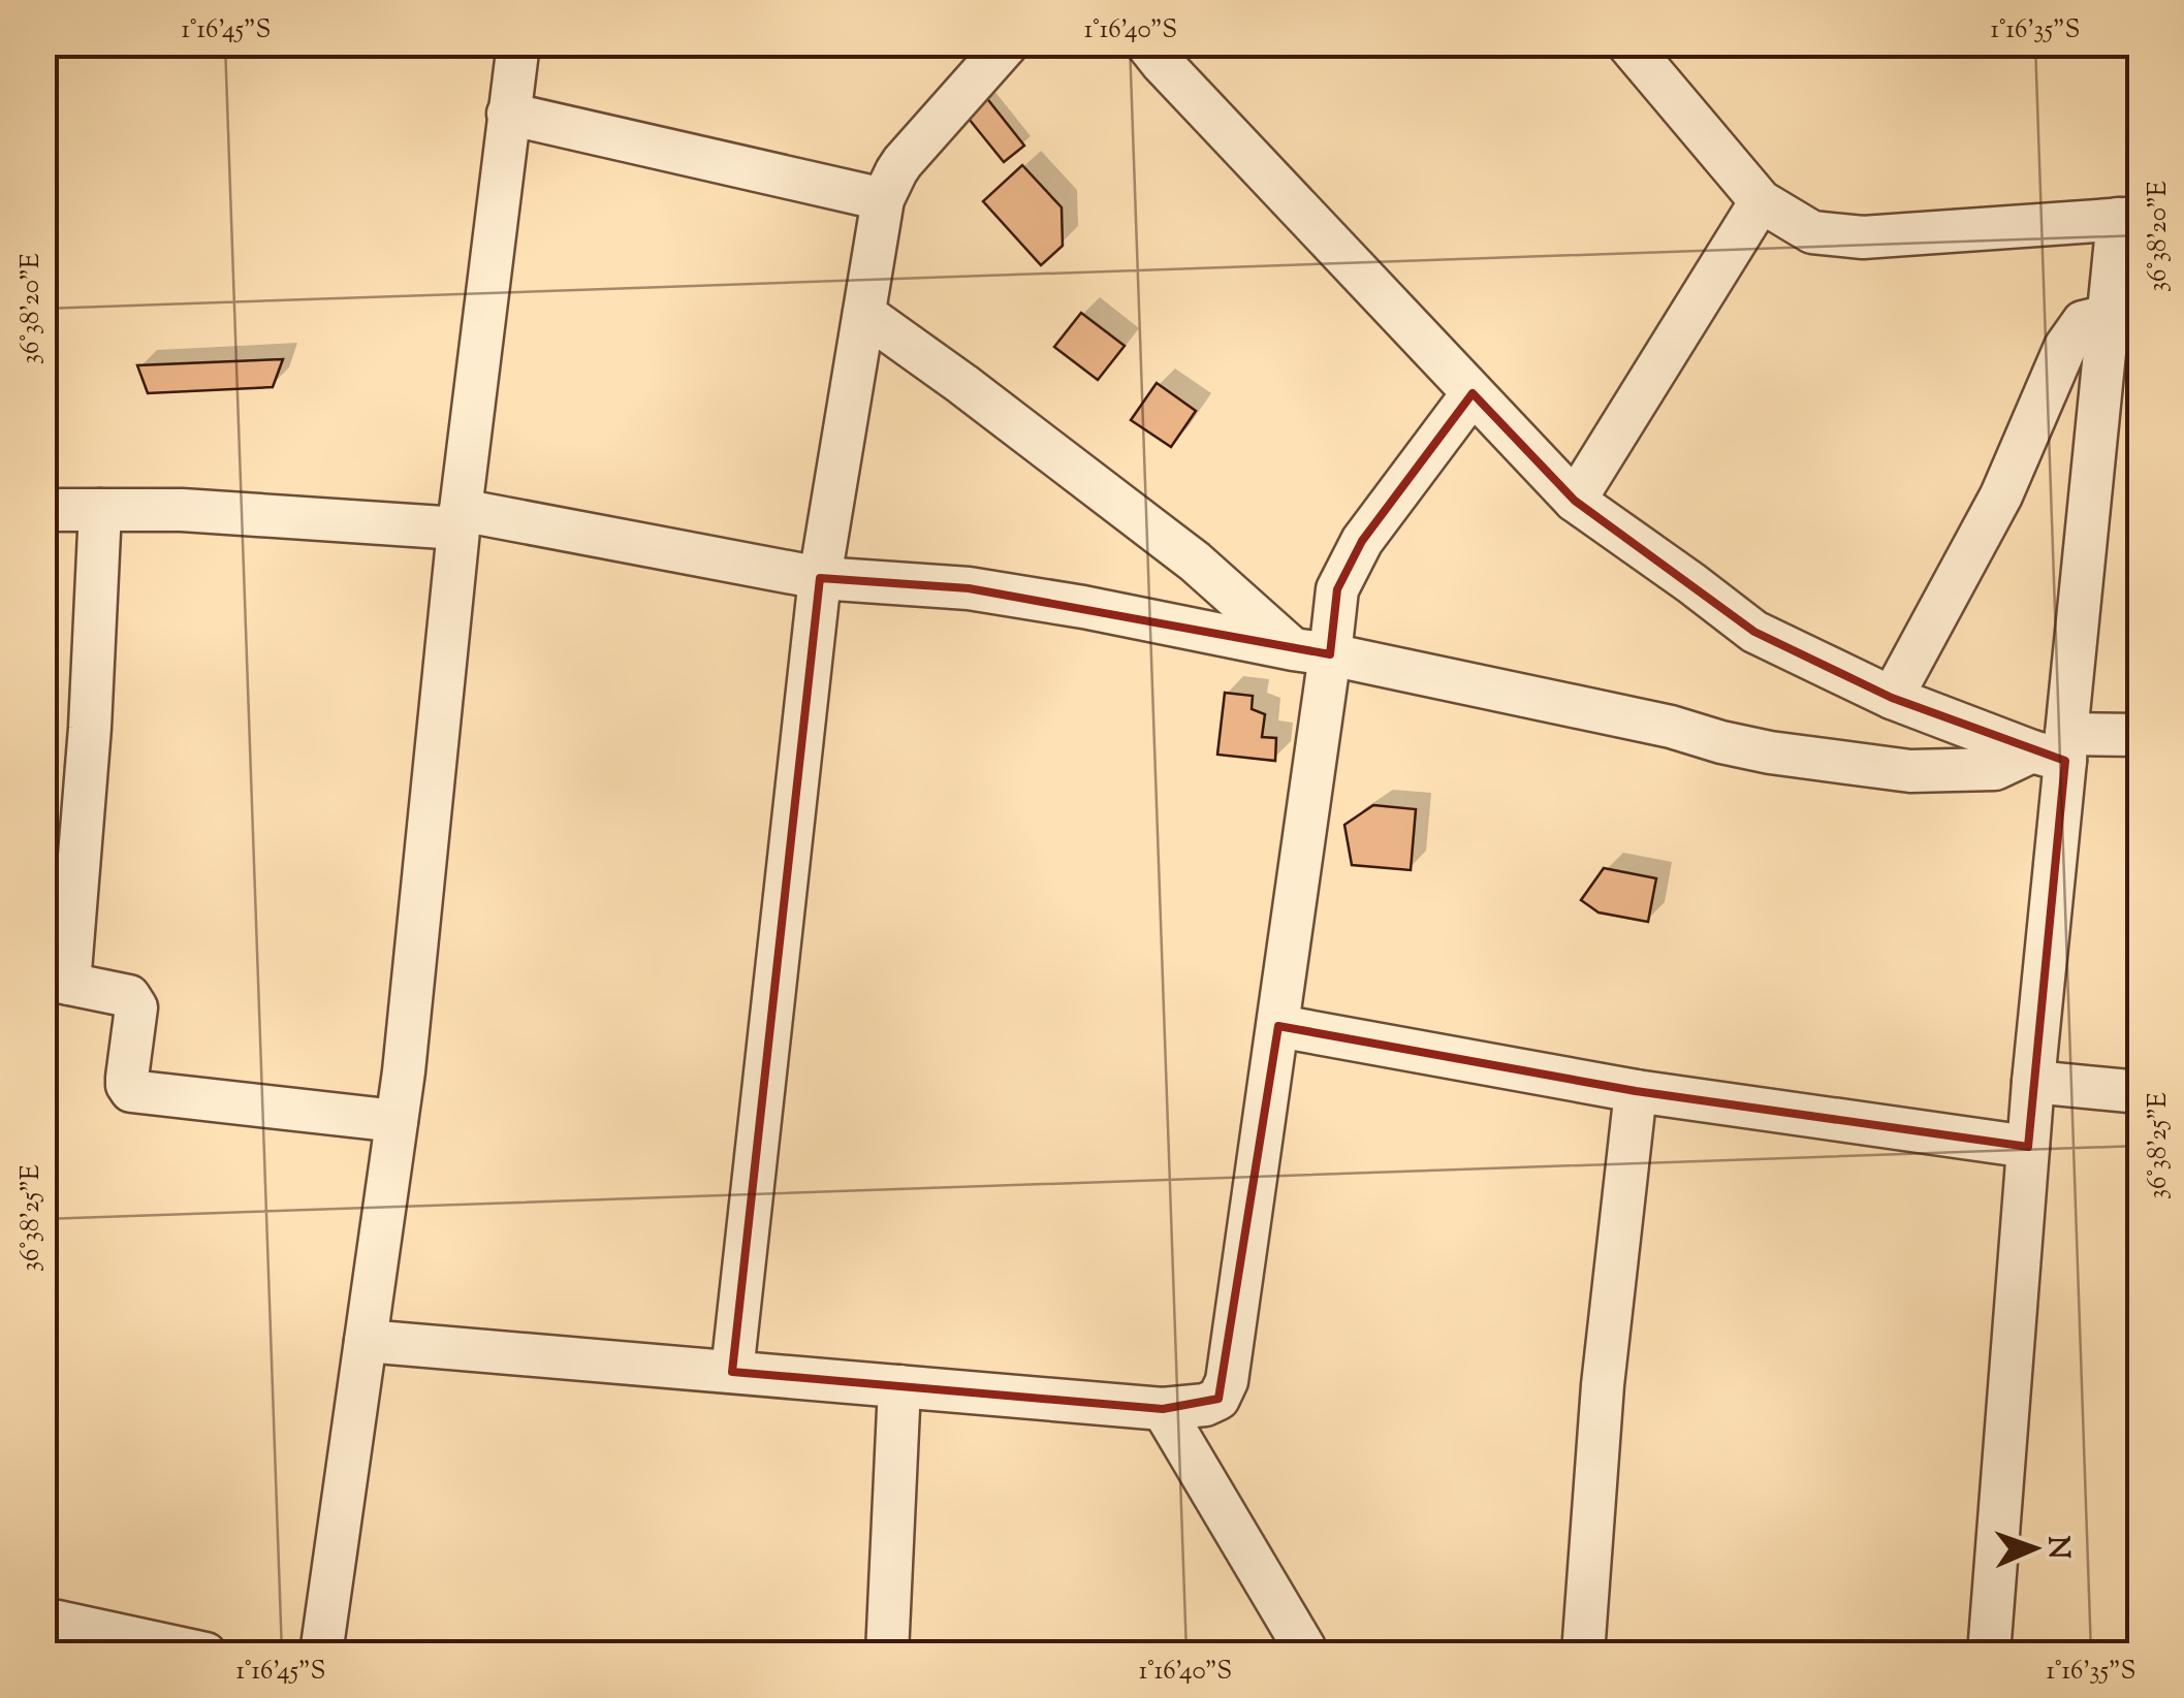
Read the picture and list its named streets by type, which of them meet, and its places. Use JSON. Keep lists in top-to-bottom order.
{
  "north": "right",
  "coordinates": [
    "1°16'45\"S",
    "1°16'40\"S",
    "1°16'35\"S",
    "36°38'20\"E",
    "36°38'25\"E"
  ]
}
